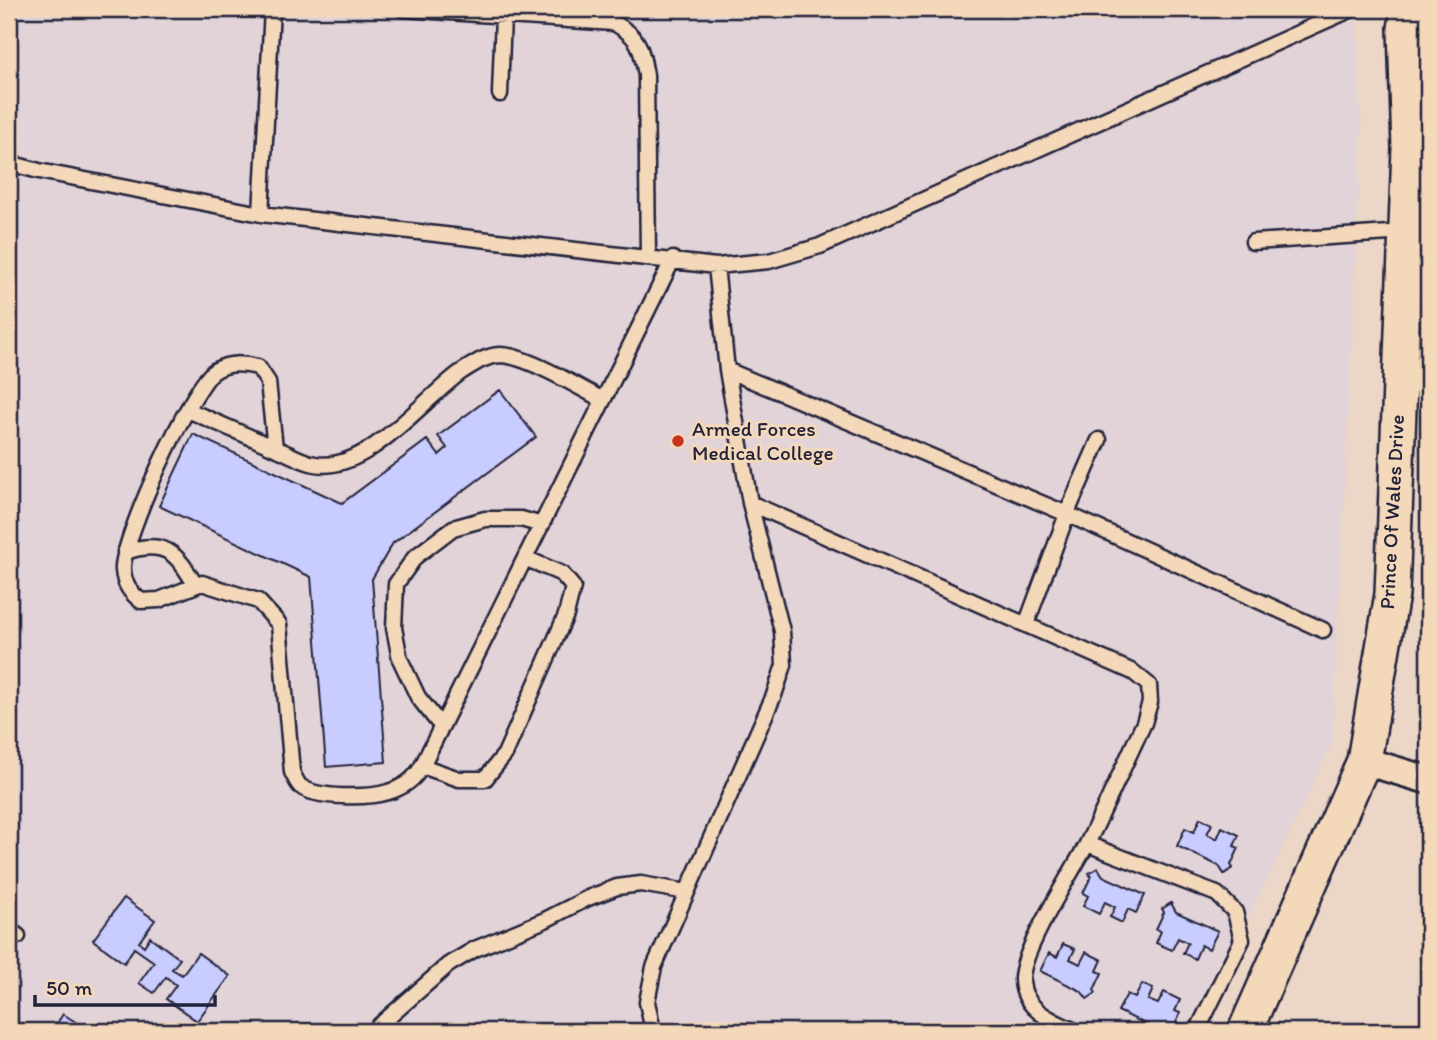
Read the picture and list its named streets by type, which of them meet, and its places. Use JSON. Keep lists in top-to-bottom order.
{
  "streets": {
    "street": ["Prince Of Wales Drive"]
  },
  "places": ["Armed Forces Medical College"],
  "scale_bar": "50 m"
}
